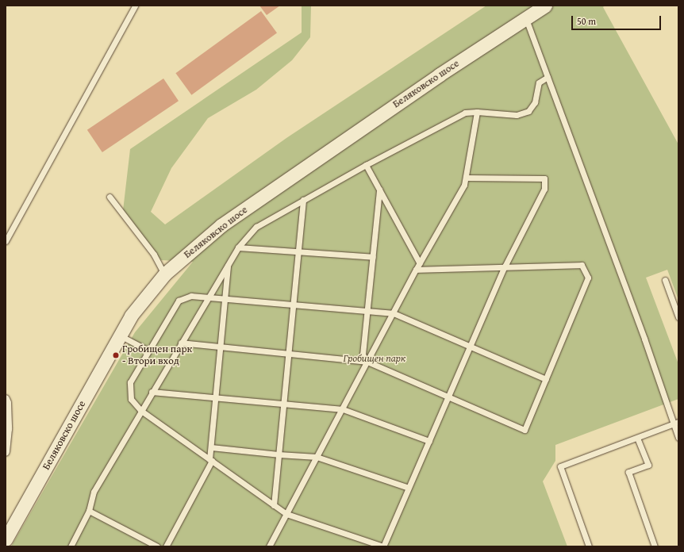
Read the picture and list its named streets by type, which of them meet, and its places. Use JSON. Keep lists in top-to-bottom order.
{
  "streets": {
    "street": ["Беляковско шосе"]
  },
  "parks": ["Гробищен парк"],
  "places": ["Гробищен парк - Втори вход"],
  "scale_bar": "50 m"
}
